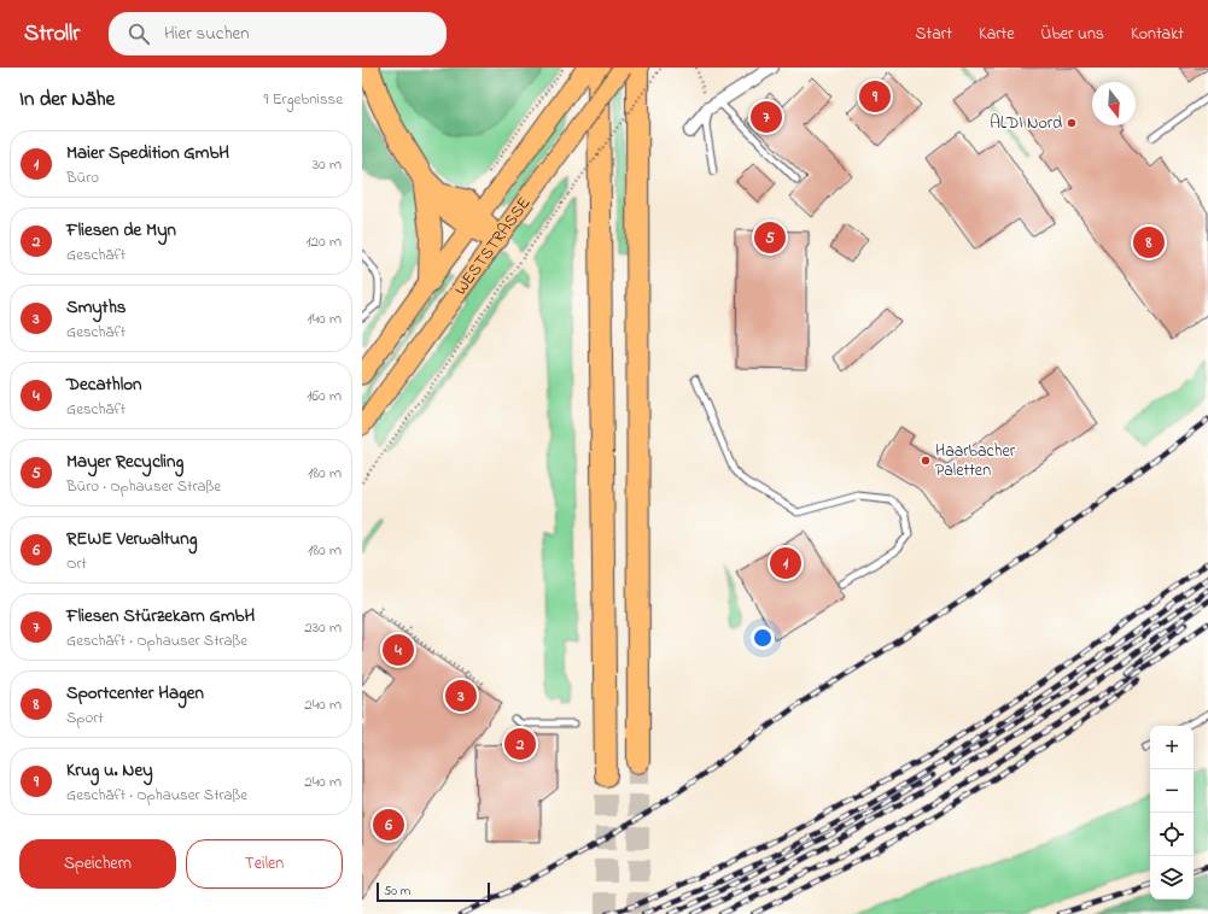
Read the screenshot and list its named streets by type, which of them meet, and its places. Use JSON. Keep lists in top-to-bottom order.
{
  "streets": {
    "main road": ["WESTSTRASSE"]
  },
  "places": ["ALDI Nord", "Haarbacher Paletten"],
  "scale_bar": "50 m",
  "north": "bottom",
  "page": {
    "header": "Strollr",
    "search": "Hier suchen",
    "nav": [
      "Start",
      "Karte",
      "Über uns",
      "Kontakt"
    ],
    "heading": ["In der Nähe", "9 Ergebnisse"],
    "pins": [
      "9",
      "7",
      "5",
      "8",
      "1",
      "4",
      "3",
      "2",
      "6"
    ],
    "list": [
      {
        "mark": "1",
        "name": "Maier Spedition GmbH",
        "note": "Büro",
        "value": "30 m"
      },
      {
        "mark": "2",
        "name": "Fliesen de Myn",
        "note": "Geschäft",
        "value": "120 m"
      },
      {
        "mark": "3",
        "name": "Smyths",
        "note": "Geschäft",
        "value": "140 m"
      },
      {
        "mark": "4",
        "name": "Decathlon",
        "note": "Geschäft",
        "value": "160 m"
      },
      {
        "mark": "5",
        "name": "Mayer Recycling",
        "note": "Büro · Ophauser Straße",
        "value": "180 m"
      },
      {
        "mark": "6",
        "name": "REWE Verwaltung",
        "note": "Ort",
        "value": "180 m"
      },
      {
        "mark": "7",
        "name": "Fliesen Stürzekarn GmbH",
        "note": "Geschäft · Ophauser Straße",
        "value": "230 m"
      },
      {
        "mark": "8",
        "name": "Sportcenter Hagen",
        "note": "Sport",
        "value": "240 m"
      },
      {
        "mark": "9",
        "name": "Krug u. Ney",
        "note": "Geschäft · Ophauser Straße",
        "value": "240 m"
      }
    ],
    "map_buttons": ["+", "−"],
    "buttons": ["Speichern", "Teilen"],
    "scale": "50 m"
  }
}
